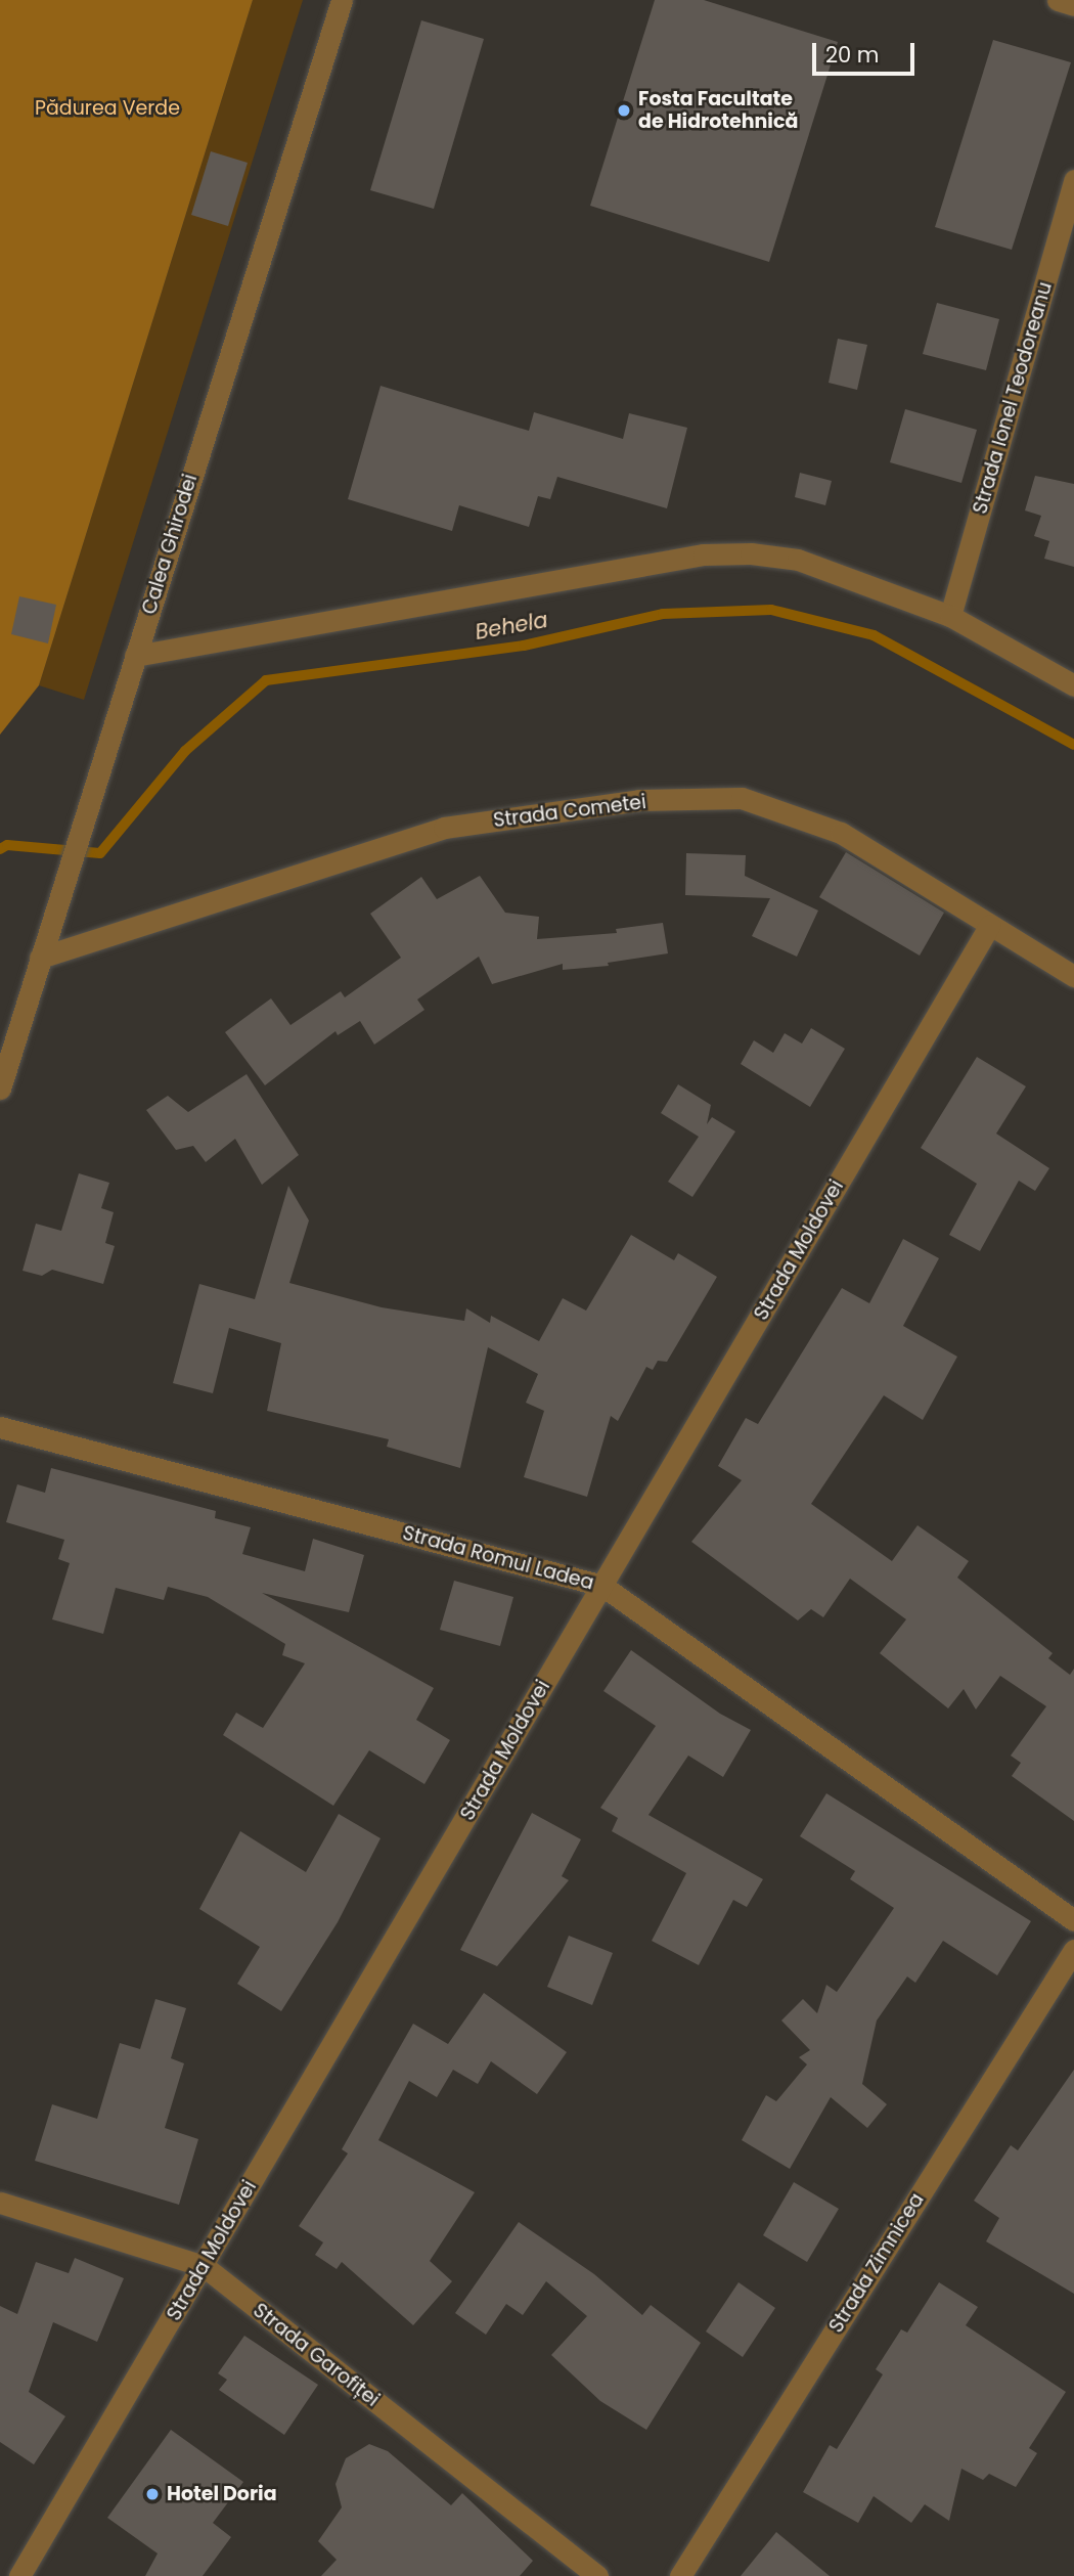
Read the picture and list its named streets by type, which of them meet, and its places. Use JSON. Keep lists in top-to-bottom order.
{
  "streets": {
    "street": [
      "Strada Ionel Teodoreanu",
      "Calea Ghirodei",
      "Strada Cometei",
      "Strada Moldovei",
      "Strada Romul Ladea",
      "Strada Zimnicea",
      "Strada Garofiței"
    ]
  },
  "crossings": [
    ["Calea Ghirodei", "Strada Cometei"],
    ["Strada Cometei", "Strada Moldovei"],
    ["Strada Moldovei", "Strada Romul Ladea"],
    ["Strada Moldovei", "Strada Garofiței"]
  ],
  "water": ["Behela"],
  "parks": ["Pădurea Verde"],
  "places": ["Fosta Facultate de Hidrotehnică", "Hotel Doria"],
  "scale_bar": "20 m"
}
